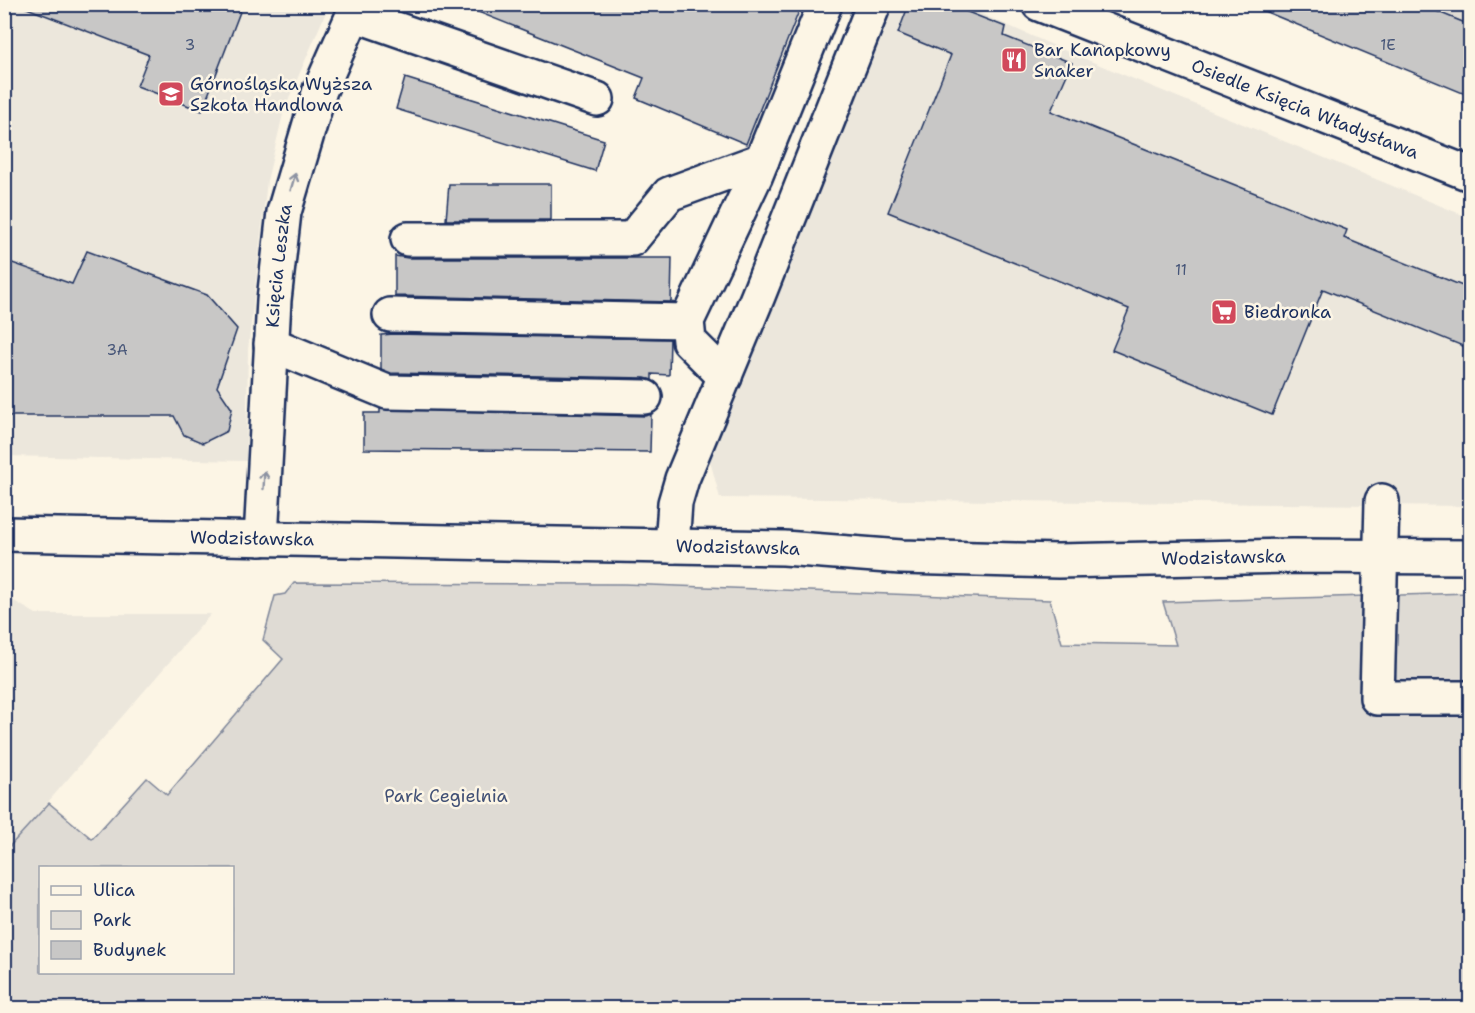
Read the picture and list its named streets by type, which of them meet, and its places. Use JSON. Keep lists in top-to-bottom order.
{
  "streets": {
    "street": ["Osiedle Księcia Władysława", "Księcia Leszka", "Wodzisławska"]
  },
  "crossings": [
    ["Księcia Leszka", "Wodzisławska"]
  ],
  "one_way": ["Księcia Leszka"],
  "parks": ["Park Cegielnia"],
  "places": {
    "restaurant": ["Bar Kanapkowy Snaker"],
    "school or university": ["Górnośląska Wyższa Szkoła Handlowa"],
    "supermarket": ["Biedronka"]
  },
  "house_numbers": [
    "3",
    "1E",
    "11",
    "3A"
  ],
  "legend": ["Ulica", "Park", "Budynek"]
}
